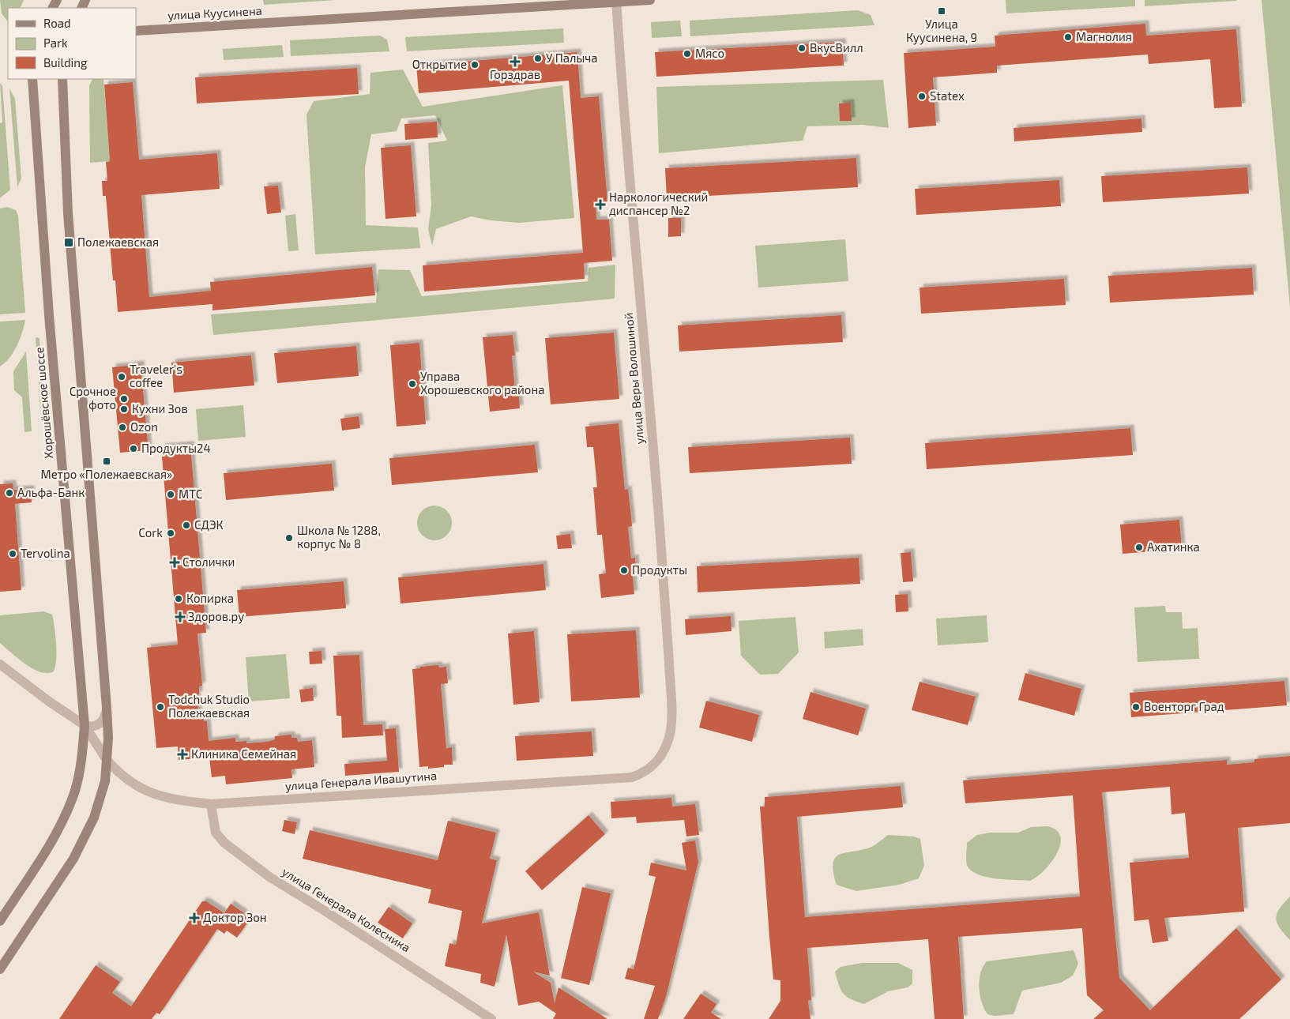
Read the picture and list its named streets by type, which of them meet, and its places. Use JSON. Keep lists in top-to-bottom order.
{
  "streets": {
    "main road": ["улица Куусинена", "Хорошёвское шоссе"],
    "street": ["улица Веры Волошиной", "улица Генерала Ивашутина", "улица Генерала Колесника"]
  },
  "crossings": [
    ["улица Куусинена", "улица Веры Волошиной"],
    ["улица Веры Волошиной", "улица Генерала Ивашутина"],
    ["Хорошёвское шоссе", "улица Генерала Ивашутина"],
    ["улица Генерала Ивашутина", "улица Генерала Колесника"]
  ],
  "places": {
    "transit": ["Улица Куусинена, 9", "Полежаевская", "Метро «Полежаевская»"],
    "other": [
      "Магнолия",
      "ВкусВилл",
      "Мясо",
      "У Палыча",
      "Открытие",
      "Statex",
      "Traveler's coffee",
      "Управа Хорошевского района",
      "Срочное фото",
      "Кухни Зов",
      "Ozon",
      "Продукты24",
      "Альфа-Банк",
      "МТС",
      "СДЭК",
      "Cork",
      "Школа № 1288, корпус № 8",
      "Ахатинка",
      "Tervolina",
      "Продукты",
      "Копирка",
      "Todchuk Studio Полежаевская",
      "Военторг Град"
    ],
    "health": [
      "Горздрав",
      "Наркологический диспансер №2",
      "Столички",
      "Здоров.ру",
      "Клиника Семейная",
      "Доктор Зон"
    ]
  },
  "legend": ["Road", "Park", "Building"]
}
